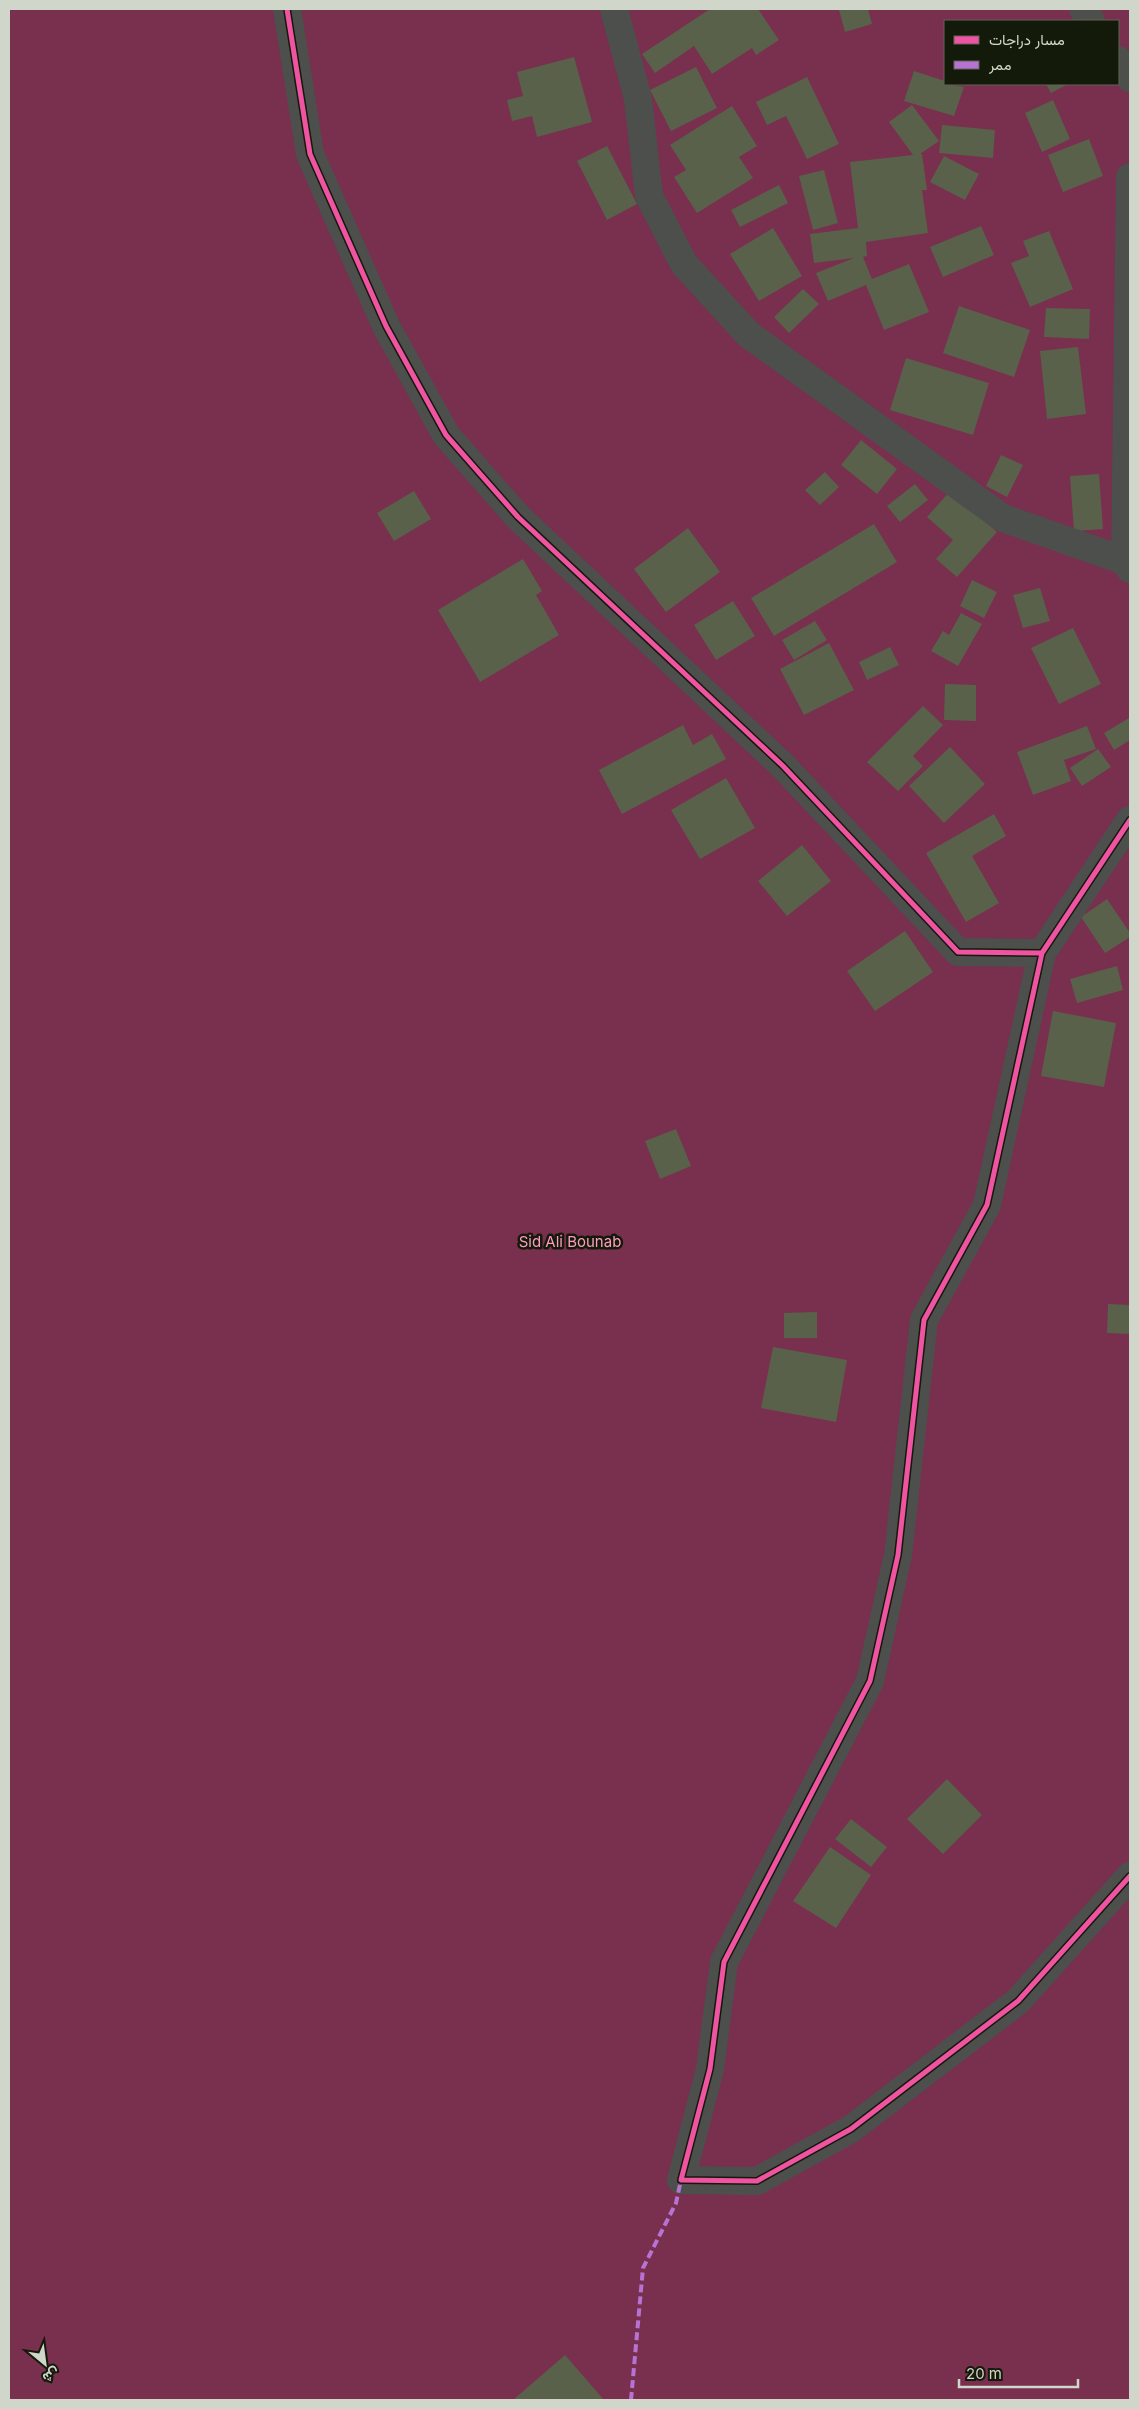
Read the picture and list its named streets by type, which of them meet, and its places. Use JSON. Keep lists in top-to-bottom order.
{
  "parks": ["Sid Ali Bounab"],
  "legend": ["مسار دراجات", "ممر"],
  "scale_bar": "20 m",
  "north": "bottom right"
}
